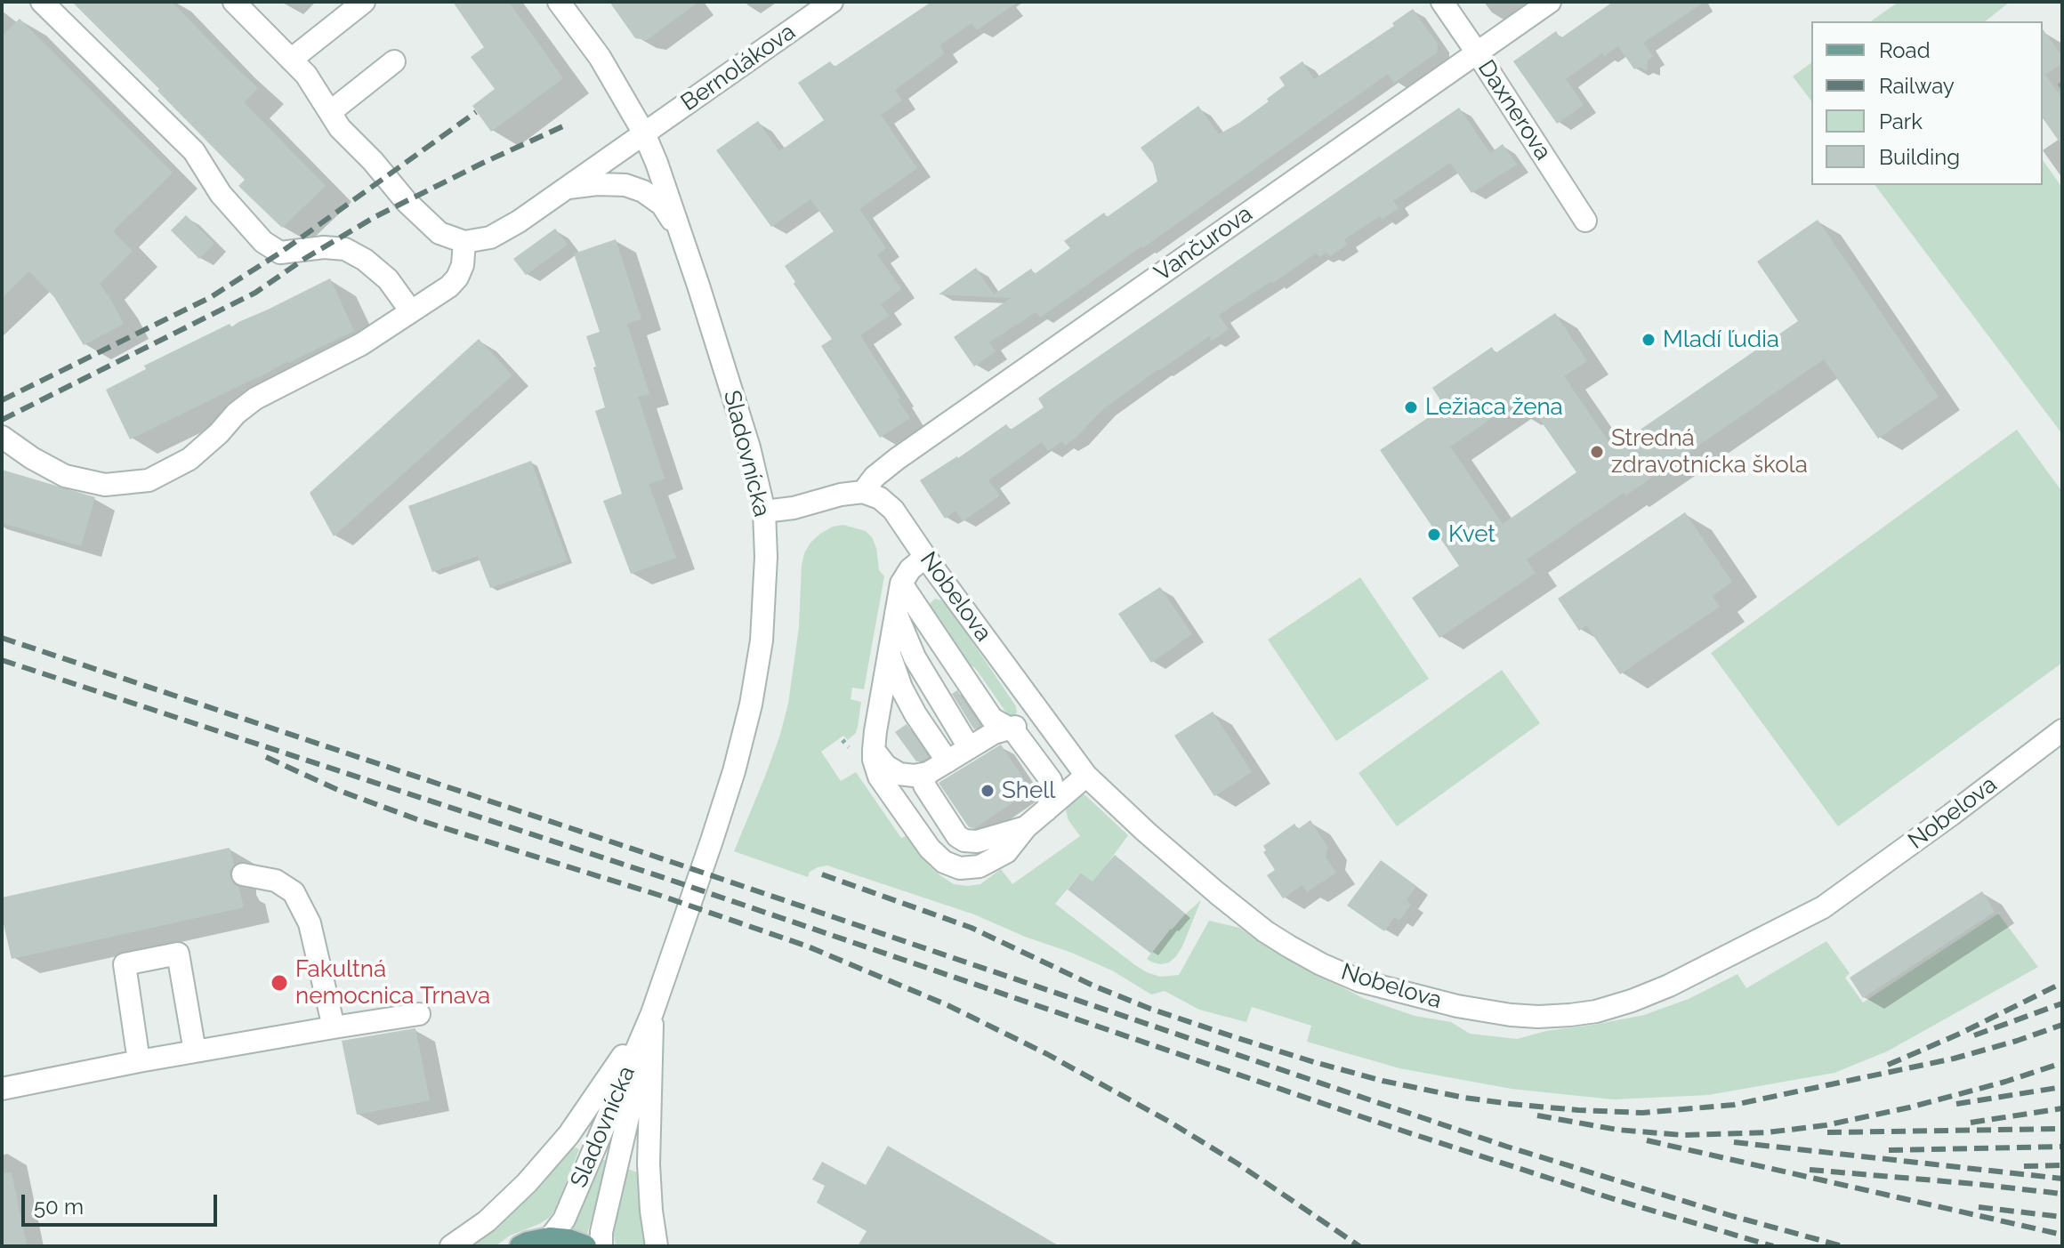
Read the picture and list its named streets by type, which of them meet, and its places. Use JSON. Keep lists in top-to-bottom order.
{
  "streets": {
    "street": [
      "Bernolákova",
      "Daxnerova",
      "Vančurova",
      "Sladovnícka",
      "Nobelova"
    ]
  },
  "crossings": [
    ["Bernolákova", "Sladovnícka"],
    ["Daxnerova", "Vančurova"],
    ["Vančurova", "Nobelova"]
  ],
  "places": [
    "Mladí ľudia",
    "Ležiaca žena",
    "Stredná zdravotnícka škola",
    "Kvet",
    "Shell",
    "Fakultná nemocnica Trnava"
  ],
  "legend": [
    "Road",
    "Railway",
    "Park",
    "Building"
  ],
  "scale_bar": "50 m"
}
